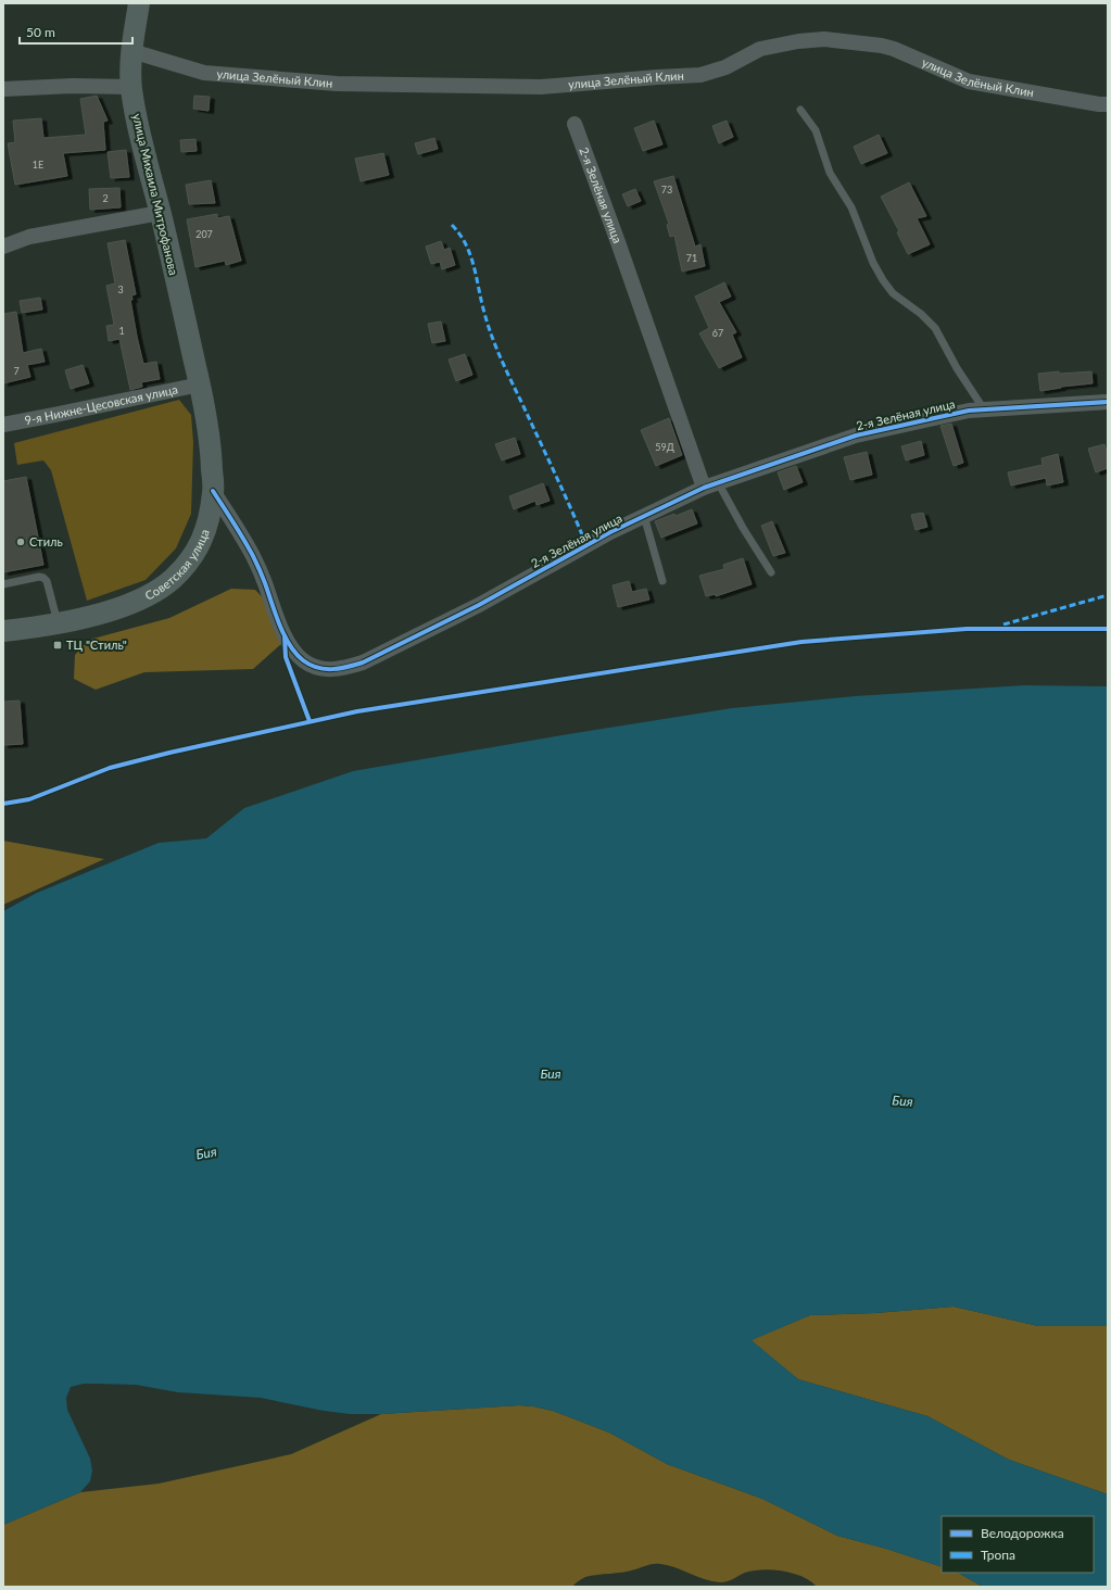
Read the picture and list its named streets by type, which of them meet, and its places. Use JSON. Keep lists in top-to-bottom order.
{
  "streets": {
    "main road": ["улица Михаила Митрофанова", "Советская улица"],
    "street": ["улица Зелёный Клин", "2-я Зелёная улица", "9-я Нижне-Цесовская улица"]
  },
  "crossings": [
    ["улица Зелёный Клин", "улица Михаила Митрофанова"],
    ["улица Михаила Митрофанова", "9-я Нижне-Цесовская улица"],
    ["улица Михаила Митрофанова", "Советская улица"],
    ["2-я Зелёная улица", "Советская улица"],
    ["9-я Нижне-Цесовская улица", "Советская улица"]
  ],
  "water": ["Бия"],
  "places": {
    "other": ["Стиль"],
    "transit": ["ТЦ \"Стиль\""]
  },
  "house_numbers": [
    "1Е",
    "73",
    "2",
    "207",
    "71",
    "3",
    "1",
    "67",
    "7",
    "59Д"
  ],
  "legend": ["Велодорожка", "Тропа"],
  "scale_bar": "50 m"
}
